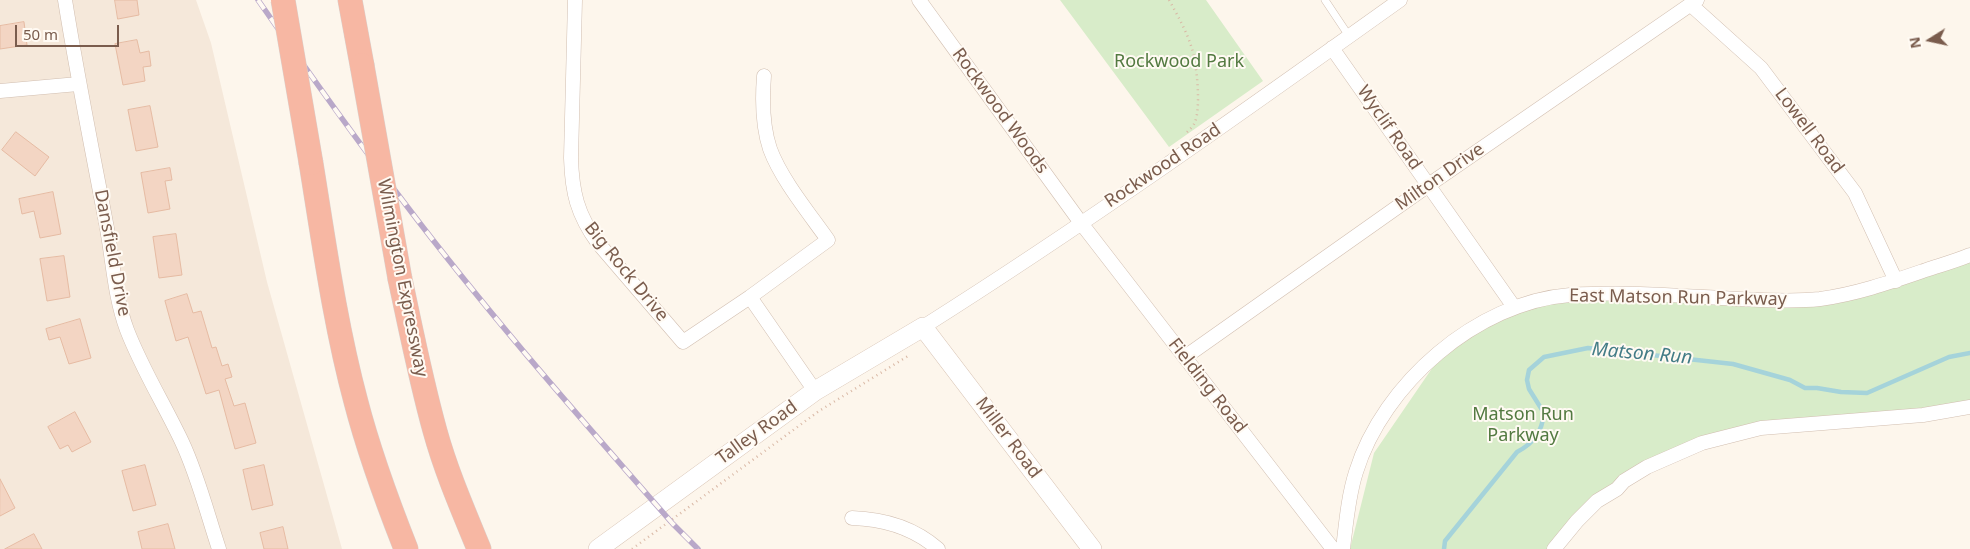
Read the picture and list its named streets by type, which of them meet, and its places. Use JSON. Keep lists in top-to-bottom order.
{
  "streets": {
    "highway": ["Wilmington Expressway"],
    "street": [
      "Rockwood Woods",
      "Wyclif Road",
      "Lowell Road",
      "Rockwood Road",
      "Milton Drive",
      "Dansfield Drive",
      "Big Rock Drive",
      "East Matson Run Parkway",
      "Fielding Road",
      "Talley Road",
      "Miller Road"
    ]
  },
  "crossings": [
    ["Rockwood Woods", "Rockwood Road"],
    ["Rockwood Woods", "Fielding Road"],
    ["Wyclif Road", "Rockwood Road"],
    ["Wyclif Road", "Milton Drive"],
    ["Wyclif Road", "East Matson Run Parkway"],
    ["Lowell Road", "Milton Drive"],
    ["Lowell Road", "East Matson Run Parkway"],
    ["Rockwood Road", "Fielding Road"],
    ["Rockwood Road", "Talley Road"],
    ["Rockwood Road", "Miller Road"],
    ["Milton Drive", "Fielding Road"],
    ["Talley Road", "Miller Road"]
  ],
  "water": ["Matson Run"],
  "parks": ["Rockwood Park", "Matson Run Parkway"],
  "scale_bar": "50 m",
  "north": "left"
}
